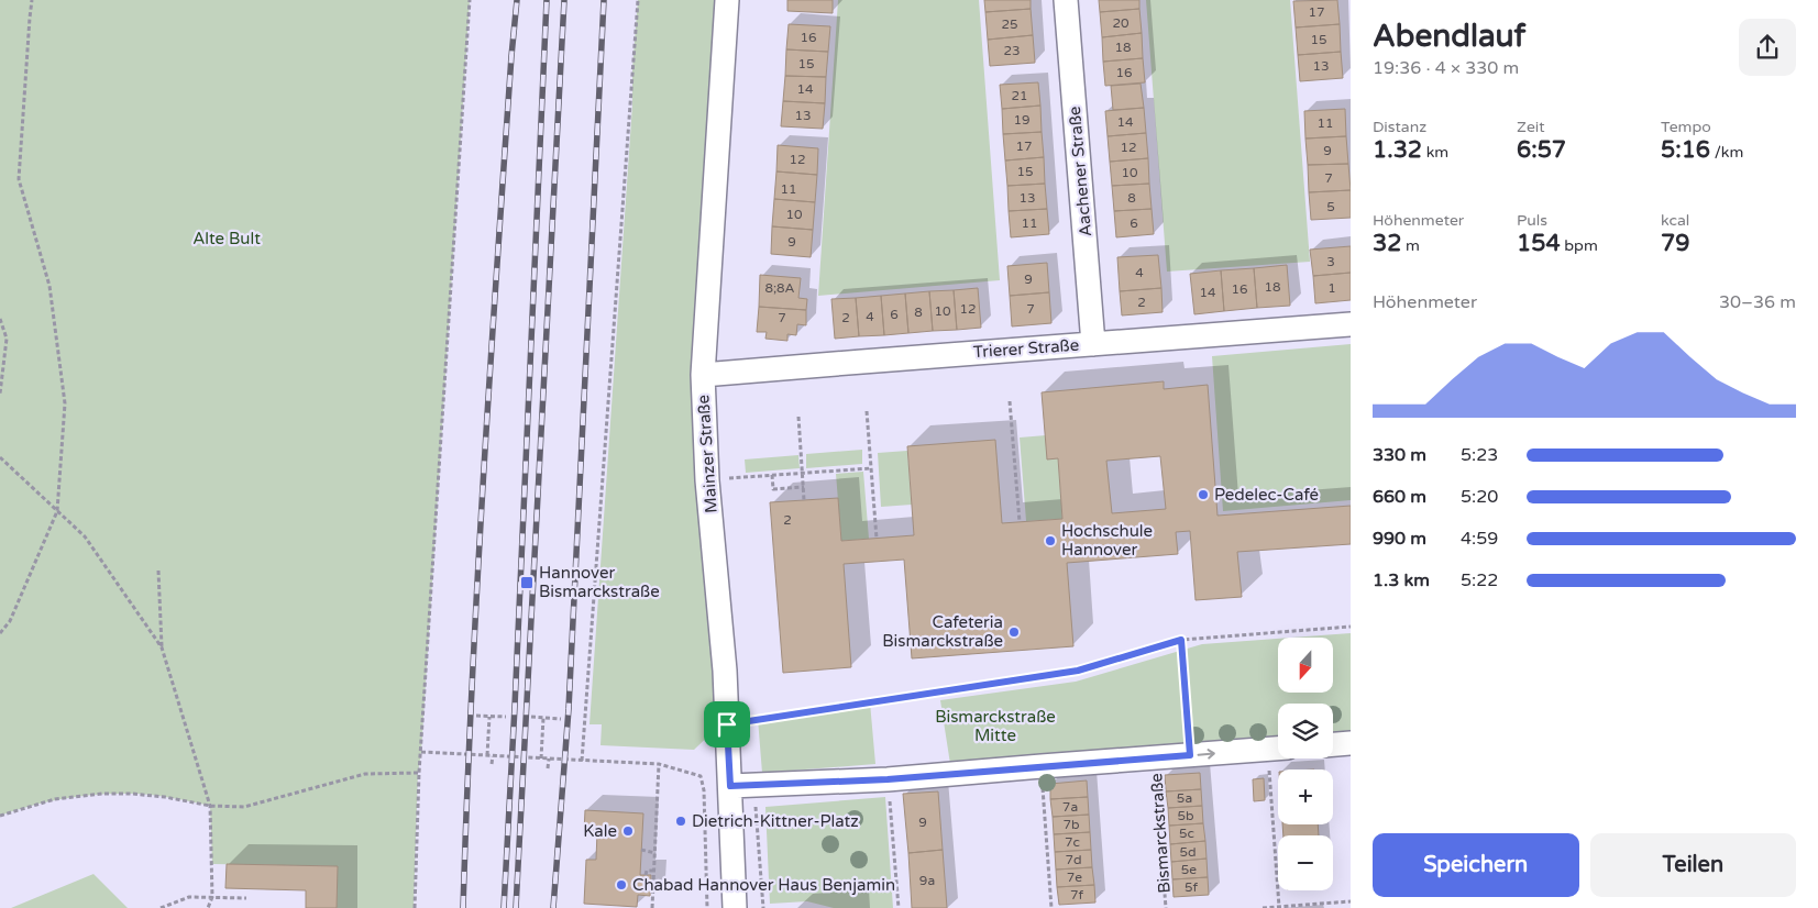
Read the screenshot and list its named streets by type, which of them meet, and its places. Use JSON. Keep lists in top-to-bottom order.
{
  "streets": {
    "street": [
      "Aachener Straße",
      "Trierer Straße",
      "Mainzer Straße",
      "Bismarckstraße"
    ]
  },
  "crossings": [
    ["Aachener Straße", "Trierer Straße"],
    ["Trierer Straße", "Mainzer Straße"],
    ["Mainzer Straße", "Bismarckstraße"]
  ],
  "parks": ["Alte Bult", "Bismarckstraße Mitte"],
  "places": {
    "other": [
      "Pedelec-Café",
      "Hochschule Hannover",
      "Cafeteria Bismarckstraße",
      "Dietrich-Kittner-Platz",
      "Kale",
      "Chabad Hannover Haus Benjamin"
    ],
    "transit": ["Hannover Bismarckstraße"]
  },
  "house_numbers": [
    "17",
    "20",
    "25",
    "16",
    "15",
    "18",
    "23",
    "15",
    "13",
    "16",
    "14",
    "21",
    "13",
    "19",
    "14",
    "11",
    "17",
    "12",
    "9",
    "12",
    "15",
    "10",
    "7",
    "11",
    "13",
    "8",
    "5",
    "10",
    "11",
    "6",
    "9",
    "3",
    "4",
    "9",
    "18",
    "8;8A",
    "1",
    "16",
    "14",
    "2",
    "12",
    "7",
    "10",
    "8",
    "6",
    "4",
    "7",
    "2",
    "2",
    "5a",
    "7a",
    "5b",
    "9",
    "7b",
    "5c",
    "7c",
    "5d",
    "7d",
    "5e",
    "7e",
    "9a",
    "5f",
    "7f"
  ],
  "north": "bottom",
  "page": {
    "heading": ["Abendlauf", "19:36 · 4 × 330 m"],
    "stats": [
      ["Distanz", "1.32 km"],
      ["Zeit", "6:57"],
      ["Tempo", "5:16 /km"],
      ["Höhenmeter", "32 m"],
      ["Puls", "154 bpm"],
      ["kcal", "79"]
    ],
    "chart": ["Höhenmeter", "30–36 m"],
    "list": [
      {
        "name": "330 m",
        "note": "5:23"
      },
      {
        "name": "660 m",
        "note": "5:20"
      },
      {
        "name": "990 m",
        "note": "4:59"
      },
      {
        "name": "1.3 km",
        "note": "5:22"
      }
    ],
    "map_buttons": ["+", "−"],
    "buttons": ["Speichern", "Teilen"]
  }
}
